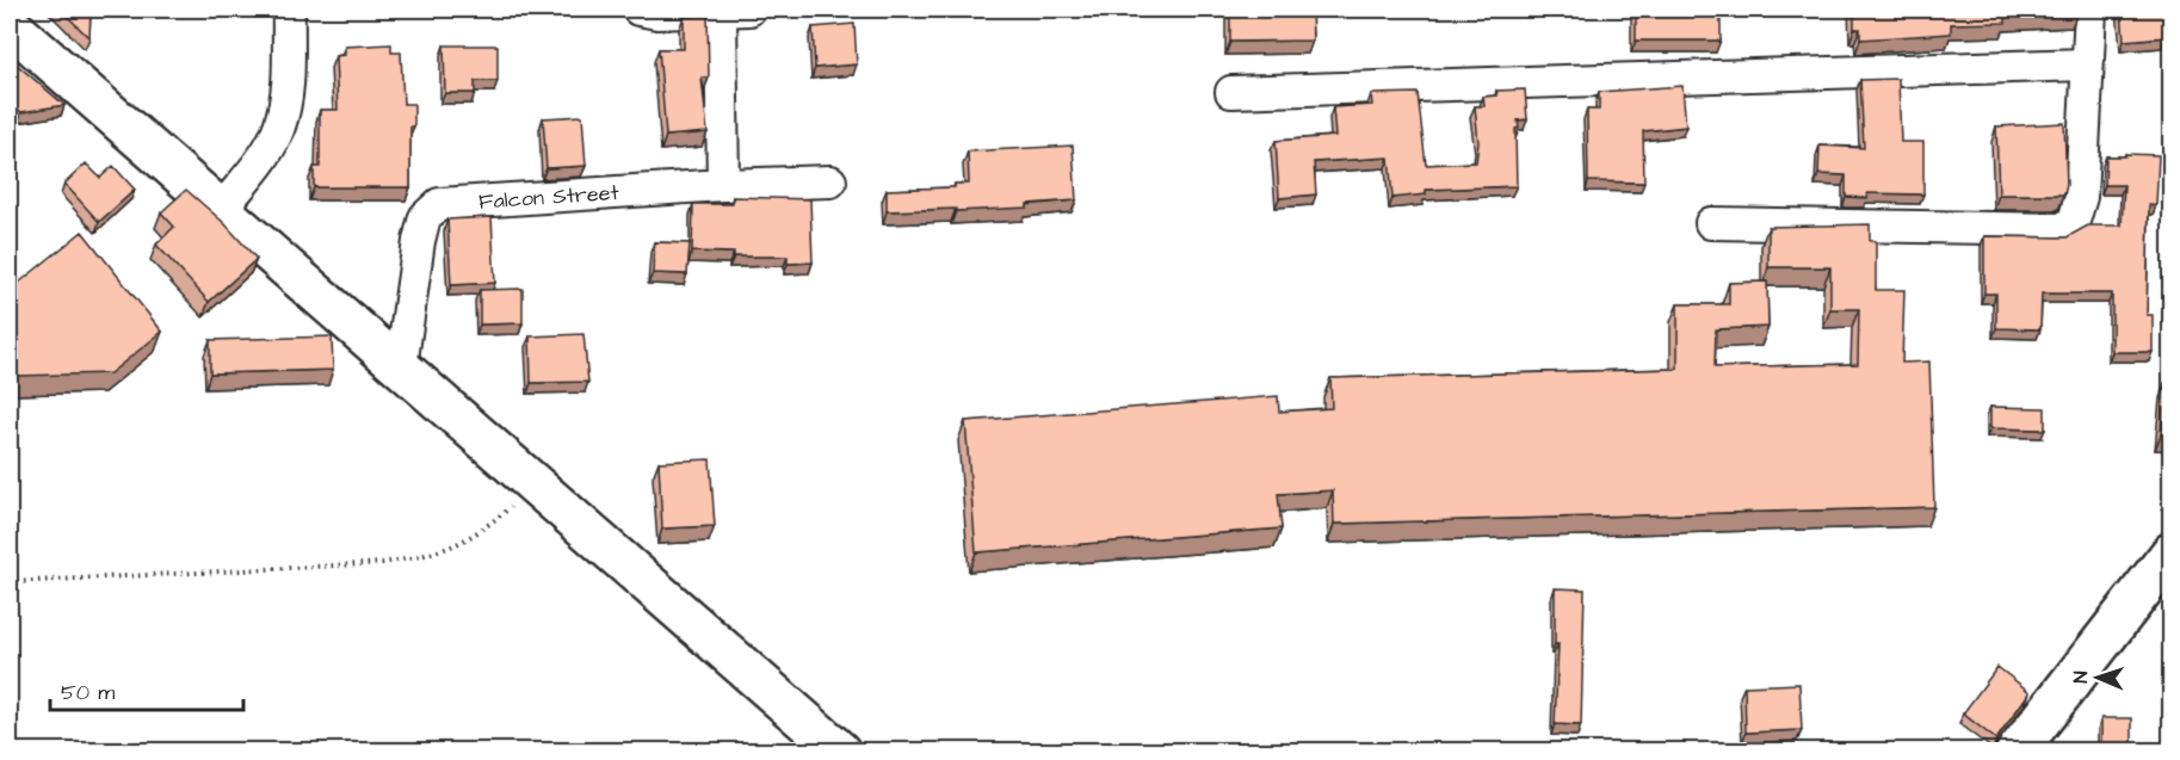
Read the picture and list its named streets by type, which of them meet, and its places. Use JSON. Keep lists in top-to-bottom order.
{
  "streets": {
    "street": ["Falcon Street"]
  },
  "scale_bar": "50 m",
  "north": "left"
}
